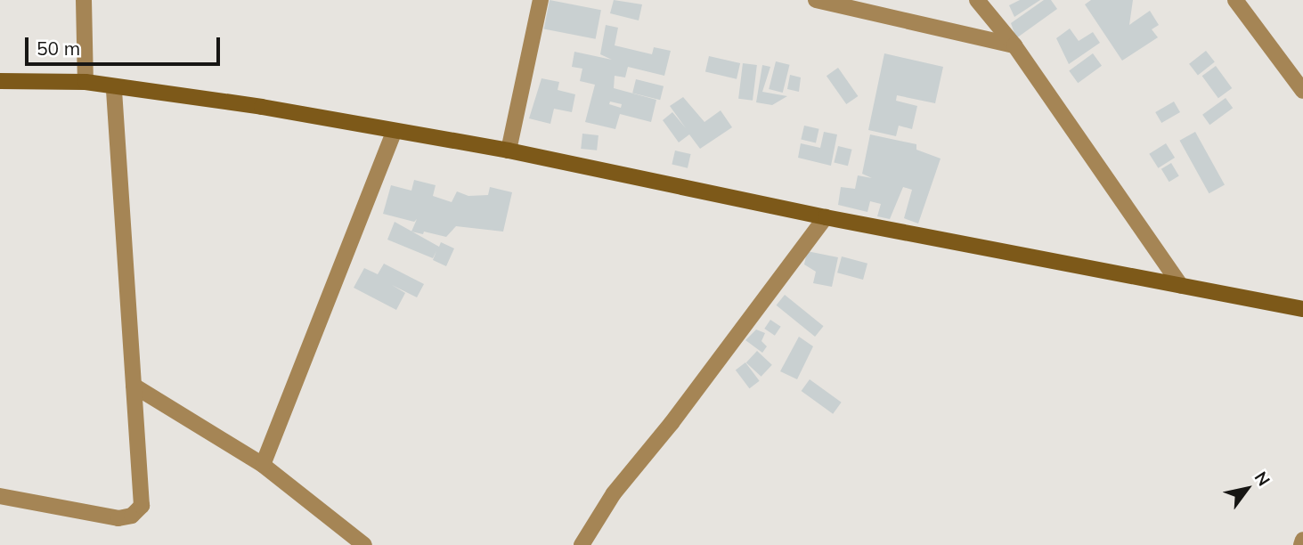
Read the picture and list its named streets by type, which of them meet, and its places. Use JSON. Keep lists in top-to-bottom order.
{
  "scale_bar": "50 m",
  "north": "top right"
}
